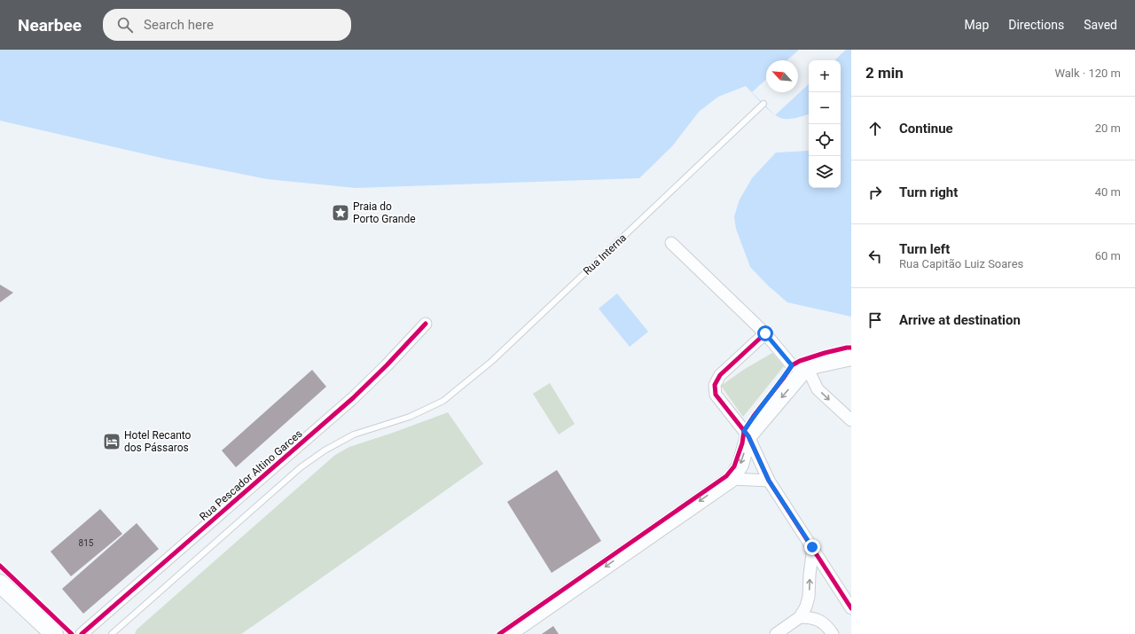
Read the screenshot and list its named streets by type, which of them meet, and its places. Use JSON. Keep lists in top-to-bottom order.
{
  "streets": {
    "street": ["Rua Pescador Altino Garces"],
    "lane": ["Rua Interna"]
  },
  "places": {
    "place": ["Praia do Porto Grande"],
    "hotel": ["Hotel Recanto dos Pássaros"]
  },
  "house_numbers": ["815"],
  "north": "top left",
  "page": {
    "header": "Nearbee",
    "search": "Search here",
    "nav": ["Map", "Directions", "Saved"],
    "heading": ["2 min", "Walk · 120 m"],
    "map_buttons": ["+", "−"],
    "list": [
      ["Continue", "20 m"],
      ["Turn right", "40 m"],
      ["Turn left", "Rua Capitão Luiz Soares", "60 m"],
      "Arrive at destination"
    ]
  }
}
